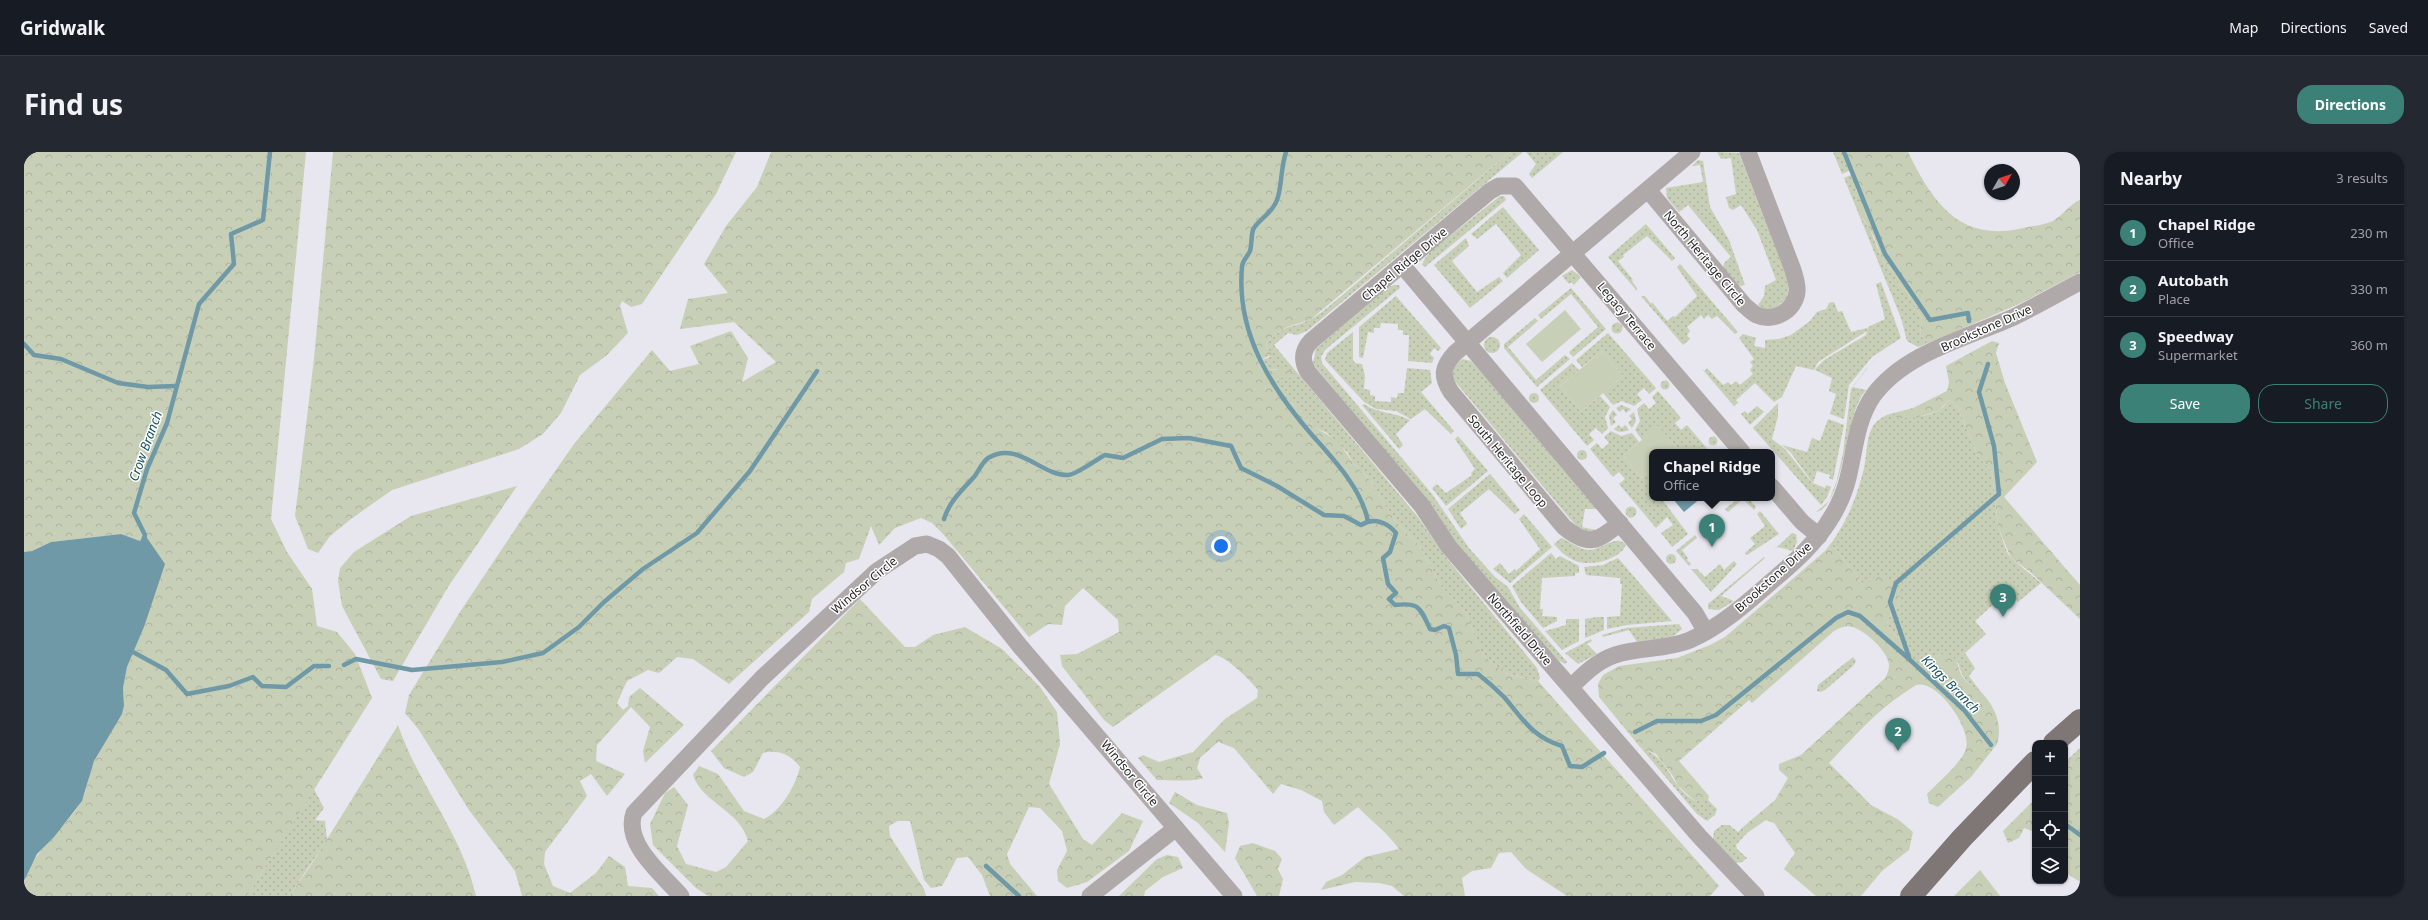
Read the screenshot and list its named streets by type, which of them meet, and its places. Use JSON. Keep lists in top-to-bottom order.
{
  "streets": {
    "street": [
      "North Heritage Circle",
      "Chapel Ridge Drive",
      "Legacy Terrace",
      "Brookstone Drive",
      "South Heritage Loop",
      "Windsor Circle",
      "Northfield Drive"
    ]
  },
  "crossings": [
    ["Chapel Ridge Drive", "Legacy Terrace"],
    ["Chapel Ridge Drive", "Northfield Drive"],
    ["Brookstone Drive", "Northfield Drive"]
  ],
  "water": ["Crow Branch", "Kings Branch"],
  "north": "top right",
  "page": {
    "header": "Gridwalk",
    "nav": ["Map", "Directions", "Saved"],
    "title": "Find us",
    "buttons": [
      "Directions",
      ["Save", "Share"]
    ],
    "heading": ["Nearby", "3 results"],
    "list": [
      {
        "mark": "1",
        "name": "Chapel Ridge",
        "note": "Office",
        "value": "230 m"
      },
      {
        "mark": "2",
        "name": "Autobath",
        "note": "Place",
        "value": "330 m"
      },
      {
        "mark": "3",
        "name": "Speedway",
        "note": "Supermarket",
        "value": "360 m"
      }
    ],
    "popup": ["Chapel Ridge", "Office"],
    "pins": ["1", "3", "2"],
    "map_buttons": ["+", "−"]
  }
}
